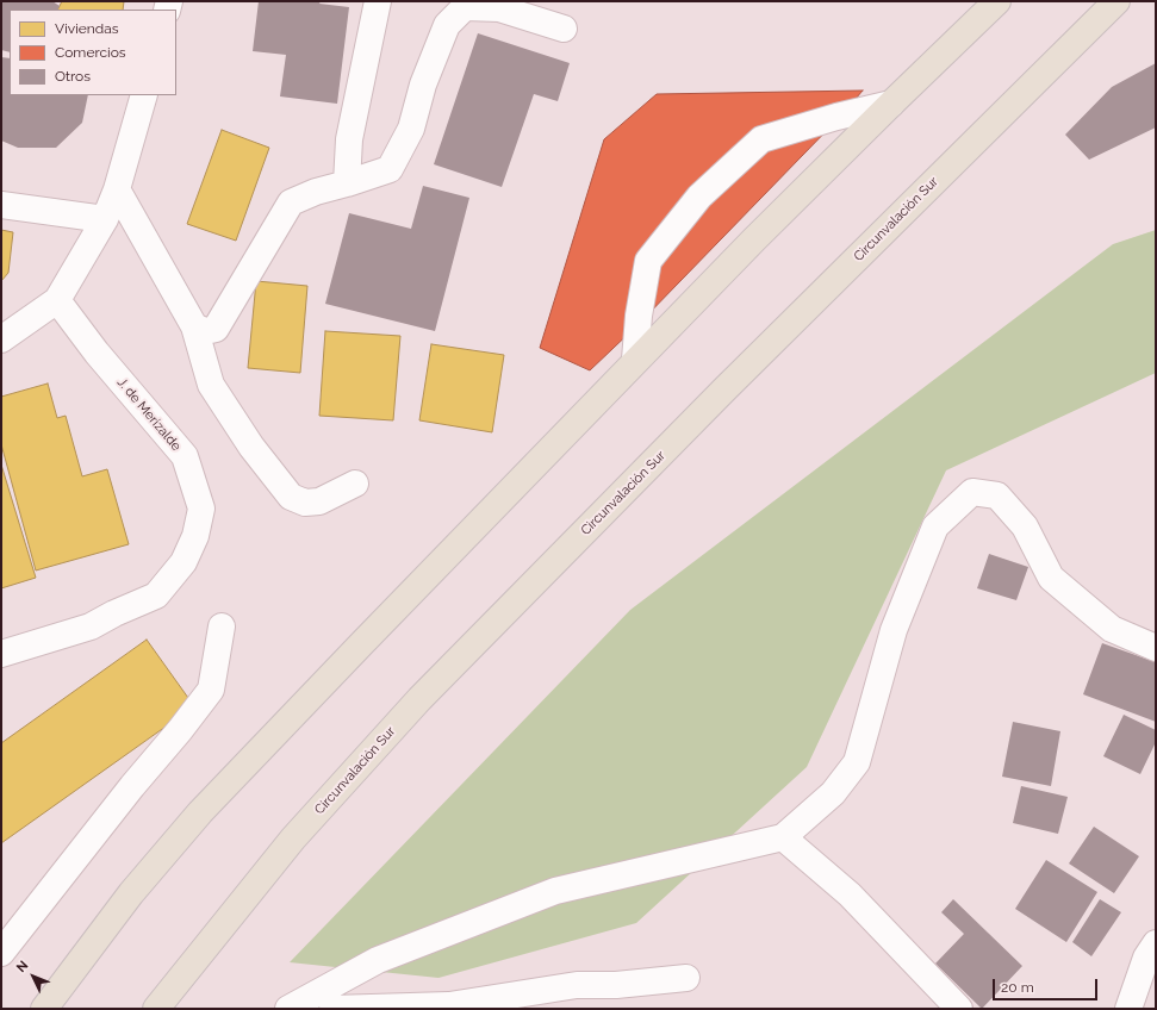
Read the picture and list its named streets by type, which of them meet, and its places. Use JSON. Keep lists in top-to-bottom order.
{
  "streets": {
    "highway": ["Circunvalación Sur"],
    "street": ["J. de Merizalde"]
  },
  "legend": ["Viviendas", "Comercios", "Otros"],
  "scale_bar": "20 m",
  "north": "top left"
}
